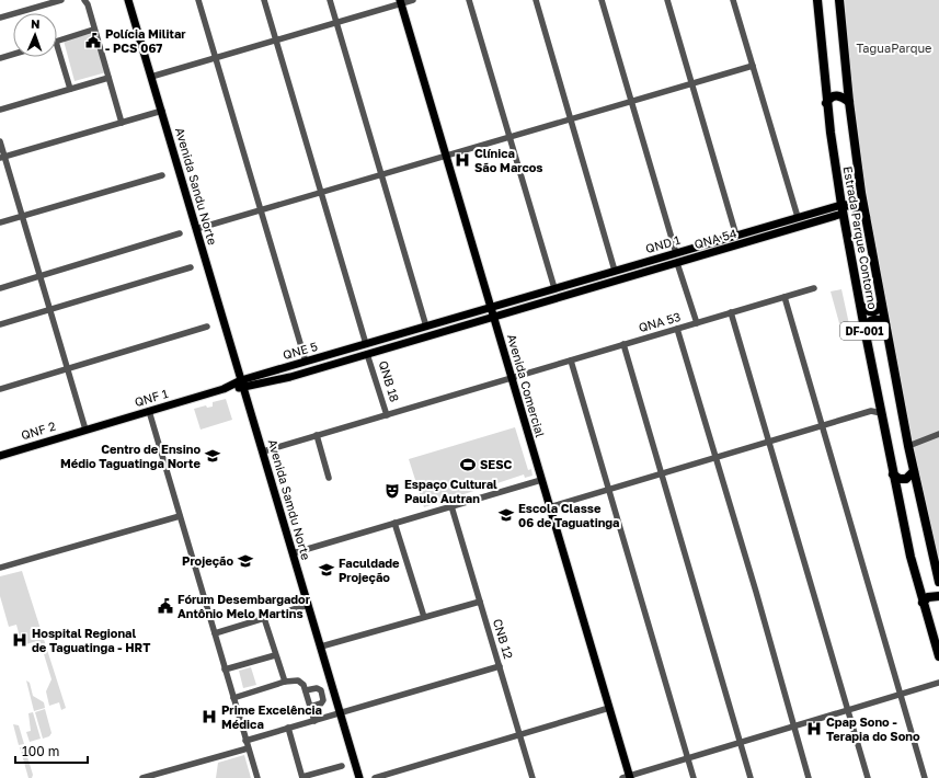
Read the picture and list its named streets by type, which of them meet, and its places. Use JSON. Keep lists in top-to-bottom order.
{
  "streets": {
    "highway": ["Estrada Parque Contorno", "DF-001"],
    "main road": [
      "Avenida Sandu Norte",
      "QNA 54",
      "QND 1",
      "QNE 5",
      "Avenida Comercial",
      "QNF 1",
      "QNF 2",
      "Avenida Samdu Norte"
    ],
    "street": ["QNA 53", "QNB 18", "CNB 12"]
  },
  "crossings": [
    ["Avenida Sandu Norte", "QNE 5"],
    ["Avenida Sandu Norte", "QNF 1"],
    ["Avenida Sandu Norte", "Avenida Samdu Norte"],
    ["Estrada Parque Contorno", "QNA 54"],
    ["Estrada Parque Contorno", "QND 1"],
    ["QNA 54", "QND 1"],
    ["QNA 54", "Avenida Comercial"],
    ["QND 1", "QNE 5"],
    ["QND 1", "Avenida Comercial"],
    ["QNA 53", "QNB 18"],
    ["QNA 53", "Avenida Comercial"],
    ["QNA 53", "Avenida Samdu Norte"],
    ["QNE 5", "QNF 1"],
    ["QNE 5", "Avenida Samdu Norte"],
    ["QNF 1", "QNF 2"],
    ["QNF 1", "Avenida Samdu Norte"]
  ],
  "parks": ["TaguaParque"],
  "places": {
    "public building": ["Polícia Militar - PCS 067", "Fórum Desembargador Antônio Melo Martins"],
    "hospital": [
      "Clínica São Marcos",
      "Hospital Regional de Taguatinga - HRT",
      "Prime Excelência Médica",
      "Cpap Sono - Terapia do Sono"
    ],
    "school or university": [
      "Centro de Ensino Médio Taguatinga Norte",
      "Escola Classe 06 de Taguatinga",
      "Projeção",
      "Faculdade Projeção"
    ],
    "sports": ["SESC"],
    "theatre": ["Espaço Cultural Paulo Autran"]
  },
  "scale_bar": "100 m",
  "north": "top"
}
